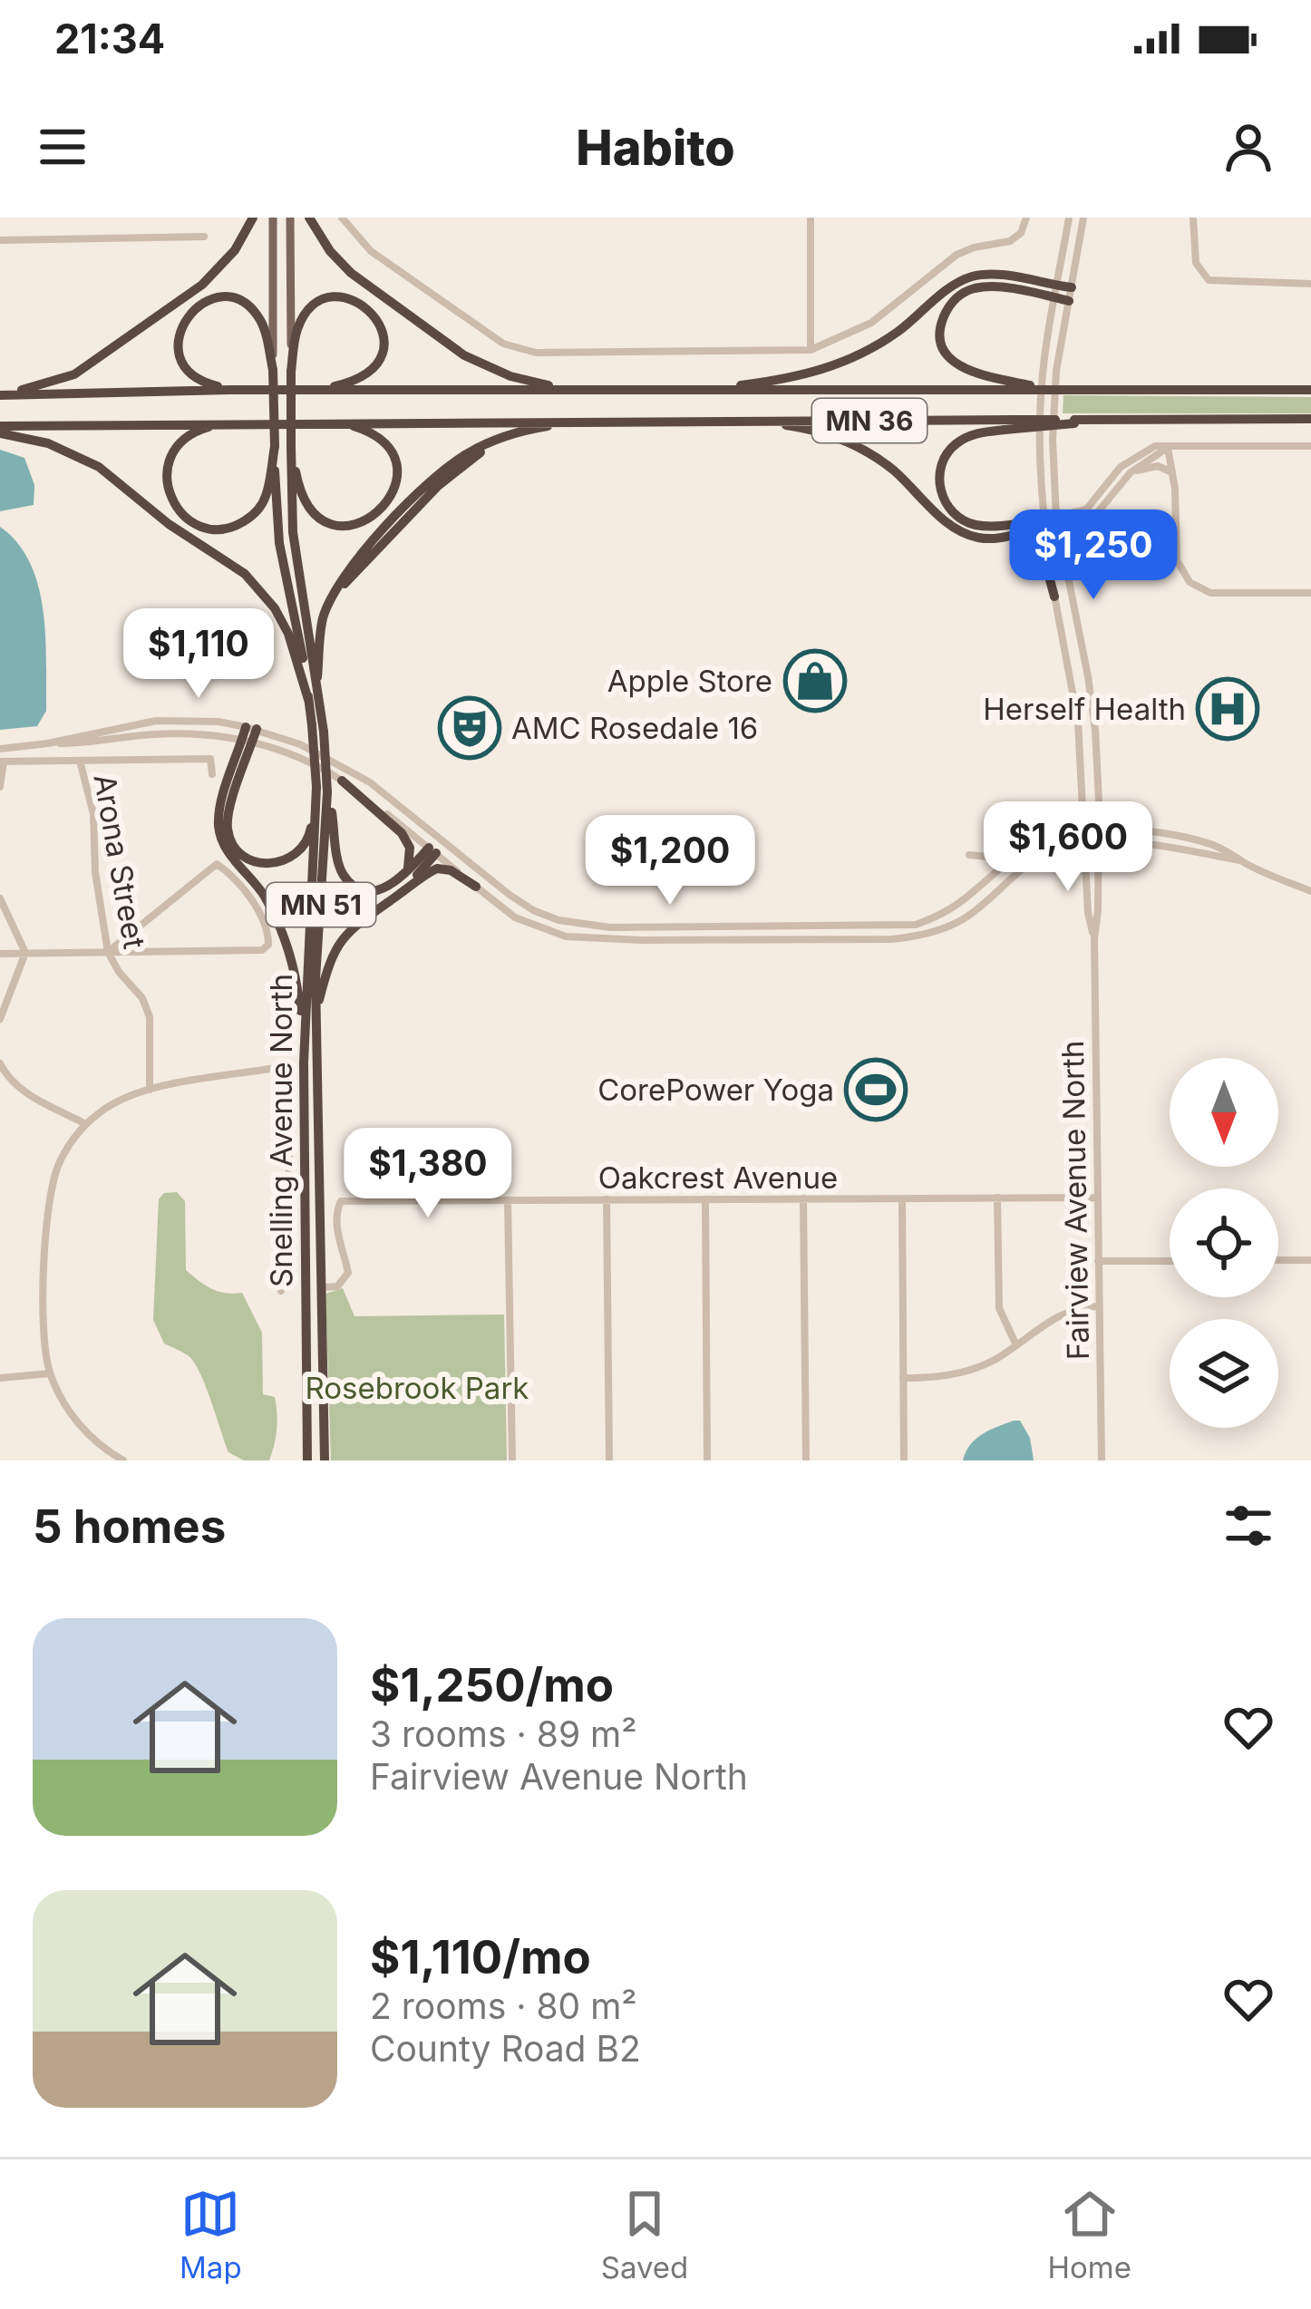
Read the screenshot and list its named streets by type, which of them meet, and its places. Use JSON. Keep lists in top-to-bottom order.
{
  "streets": {
    "highway": ["MN 36", "MN 51", "Snelling Avenue North"],
    "street": ["Arona Street", "Oakcrest Avenue", "Fairview Avenue North"]
  },
  "crossings": [
    ["Snelling Avenue North", "Oakcrest Avenue"],
    ["Oakcrest Avenue", "Fairview Avenue North"]
  ],
  "parks": ["Rosebrook Park"],
  "places": {
    "shop": ["Apple Store"],
    "hospital": ["Herself Health"],
    "theatre": ["AMC Rosedale 16"],
    "sports": ["CorePower Yoga"]
  },
  "north": "bottom",
  "page": {
    "status": "21:34",
    "header": "Habito",
    "price": [
      "$1,250",
      "$1,110",
      "$1,600",
      "$1,200",
      "$1,380"
    ],
    "heading": "5 homes",
    "list": [
      {
        "name": "$1,250/mo",
        "note": "3 rooms · 89 m² · Fairview Avenue North"
      },
      {
        "name": "$1,110/mo",
        "note": "2 rooms · 80 m² · County Road B2"
      }
    ],
    "tabs": ["Map", "Saved", "Home"]
  }
}
